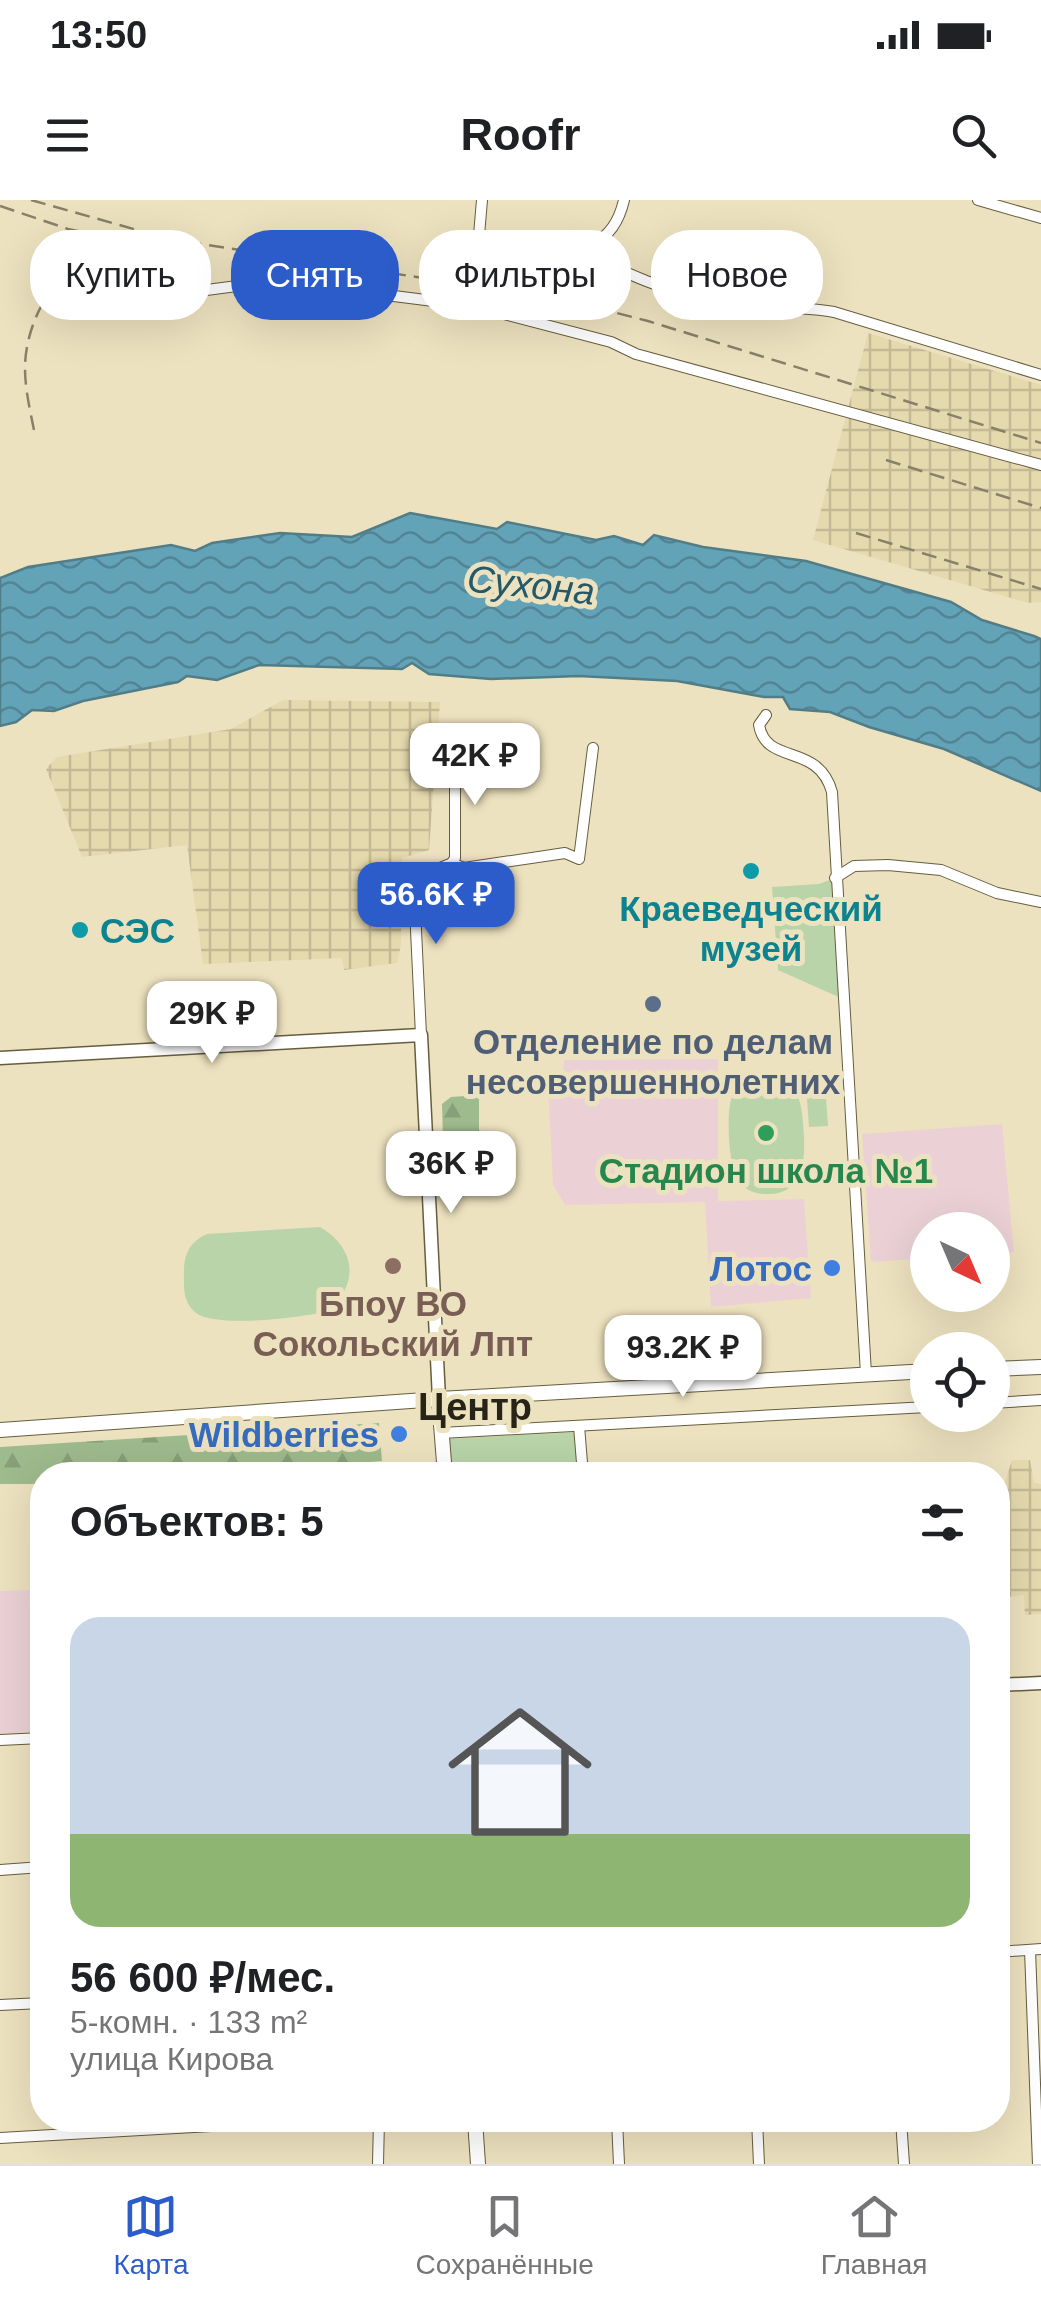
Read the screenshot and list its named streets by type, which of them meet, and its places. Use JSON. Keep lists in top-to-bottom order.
{
  "districts": ["Центр"],
  "water": ["Сухона"],
  "places": [
    "Краеведческий музей",
    "СЭС",
    "Отделение по делам несовершеннолетних",
    "Стадион школа №1",
    "Бпоу ВО Сокольский Лпт",
    "Лотос",
    "Wildberries"
  ],
  "north": "bottom right",
  "page": {
    "status": "13:50",
    "header": "Roofr",
    "chip": [
      "Купить",
      "Снять",
      "Фильтры",
      "Новое"
    ],
    "price": [
      "42K ₽",
      "56.6K ₽",
      "29K ₽",
      "36K ₽",
      "93.2K ₽"
    ],
    "heading": "Объектов: 5",
    "list": [
      {
        "name": "56 600 ₽/мес.",
        "note": "5-комн. · 133 m² · улица Кирова"
      }
    ],
    "tabs": ["Карта", "Сохранённые", "Главная"]
  }
}
